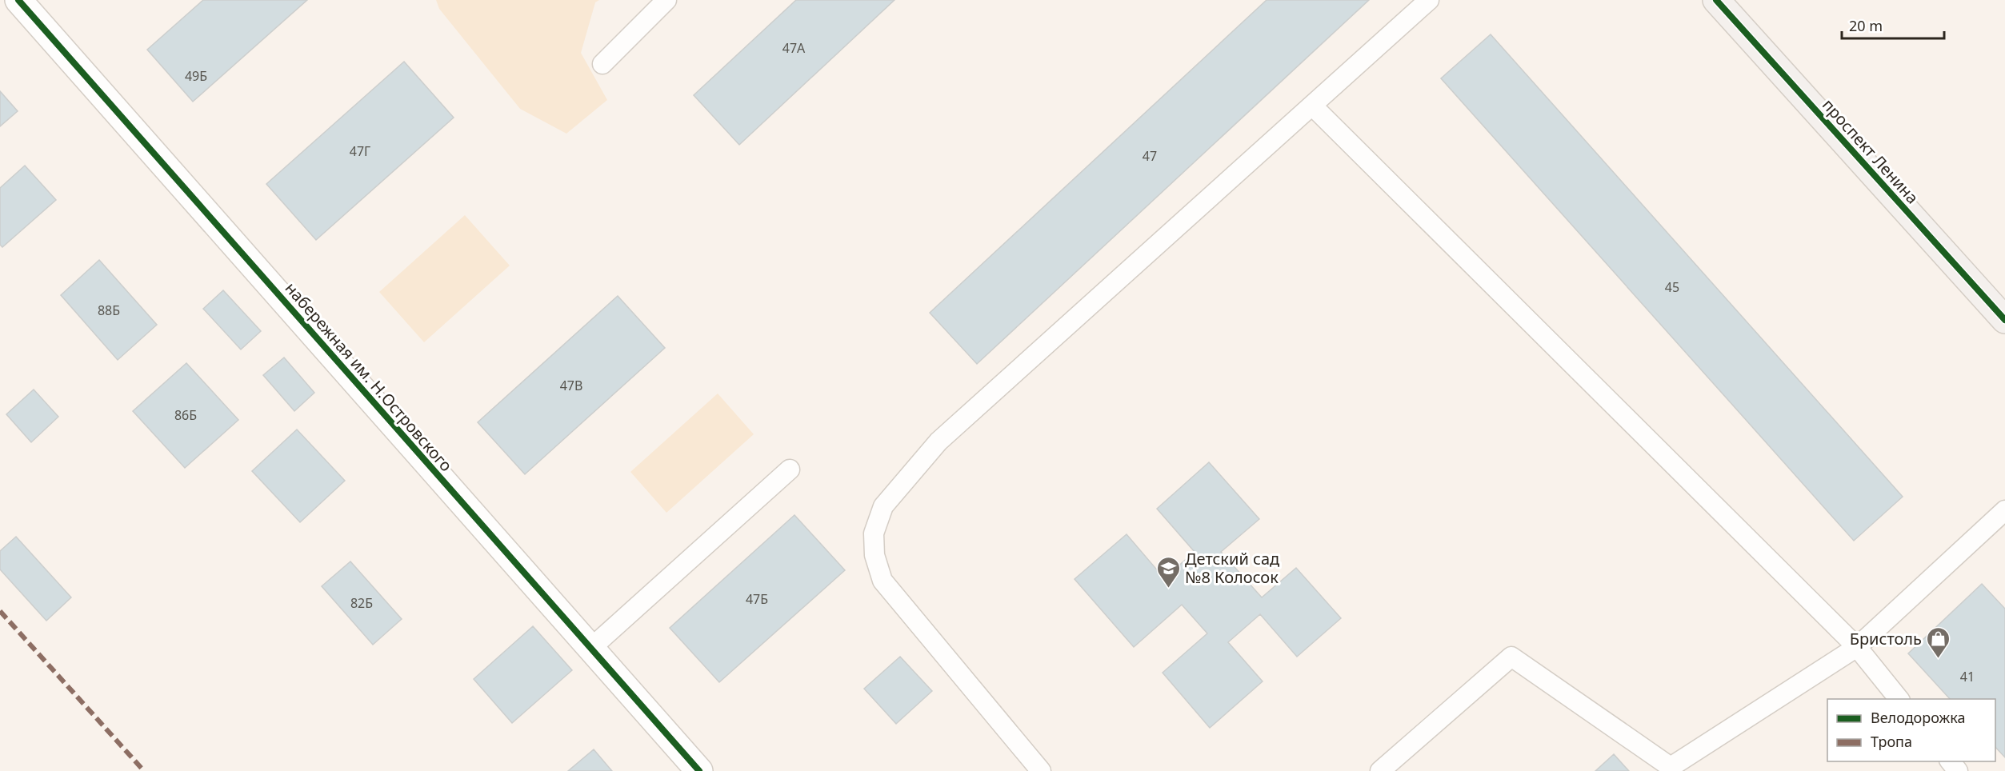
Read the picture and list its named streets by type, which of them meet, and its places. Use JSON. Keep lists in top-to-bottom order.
{
  "streets": {
    "street": ["проспект Ленина", "набережная им. Н.Островского"]
  },
  "places": {
    "school or university": ["Детский сад №8 Колосок"],
    "shop": ["Бристоль"]
  },
  "house_numbers": [
    "47А",
    "49Б",
    "47Г",
    "47",
    "45",
    "88Б",
    "47В",
    "86Б",
    "47Б",
    "82Б",
    "41"
  ],
  "legend": ["Велодорожка", "Тропа"],
  "scale_bar": "20 m"
}
